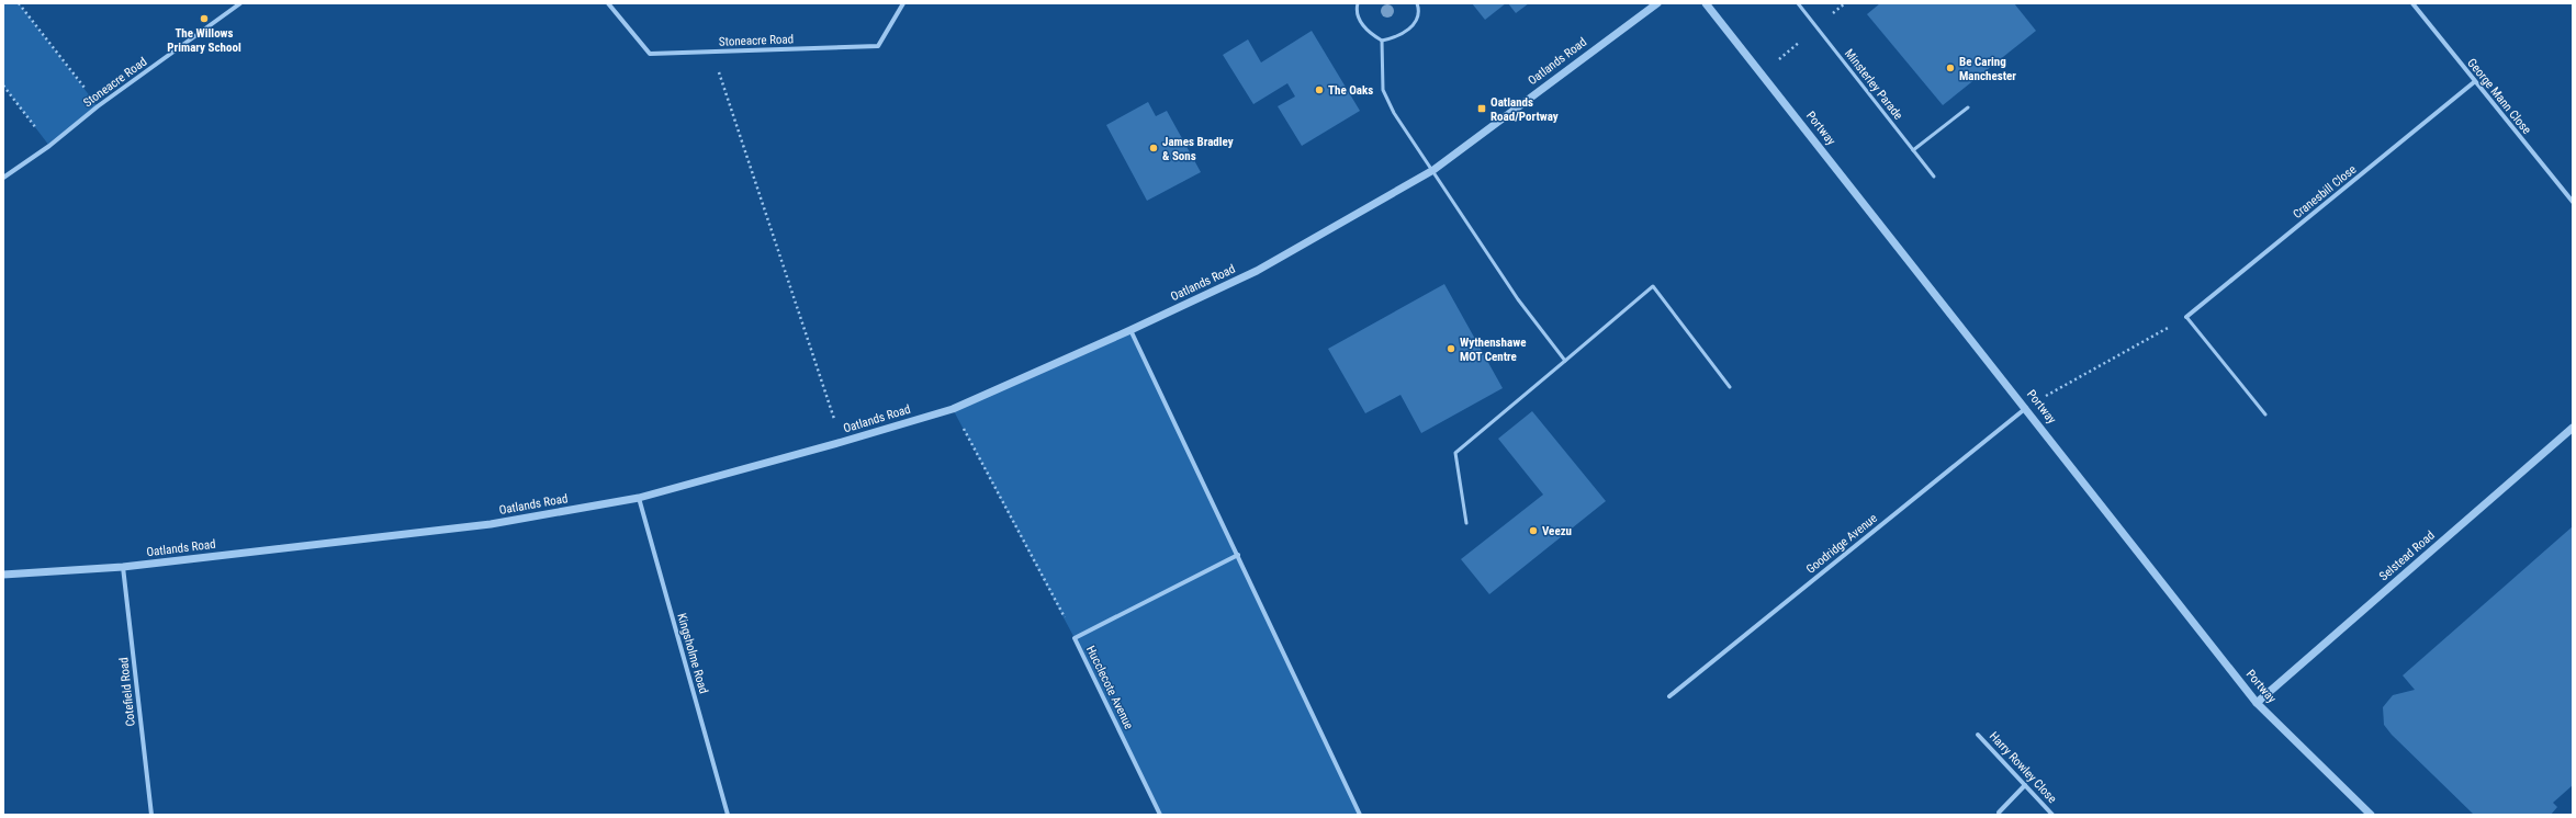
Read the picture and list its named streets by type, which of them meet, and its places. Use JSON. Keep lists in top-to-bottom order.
{
  "streets": {
    "street": [
      "Stoneacre Road",
      "Oatlands Road",
      "George Mann Close",
      "Portway",
      "Cranesbill Close",
      "Goodridge Avenue",
      "Selstead Road",
      "Kingsholme Road",
      "Hucclecote Avenue",
      "Cotefield Road",
      "Harry Rowley Close"
    ],
    "lane": ["Minsterley Parade"]
  },
  "crossings": [
    ["Oatlands Road", "Kingsholme Road"],
    ["Oatlands Road", "Cotefield Road"],
    ["George Mann Close", "Cranesbill Close"],
    ["Portway", "Goodridge Avenue"],
    ["Portway", "Selstead Road"]
  ],
  "places": {
    "other": [
      "The Willows Primary School",
      "Be Caring Manchester",
      "The Oaks",
      "James Bradley & Sons",
      "Wythenshawe MOT Centre",
      "Veezu"
    ],
    "transit": ["Oatlands Road/Portway"]
  }
}
